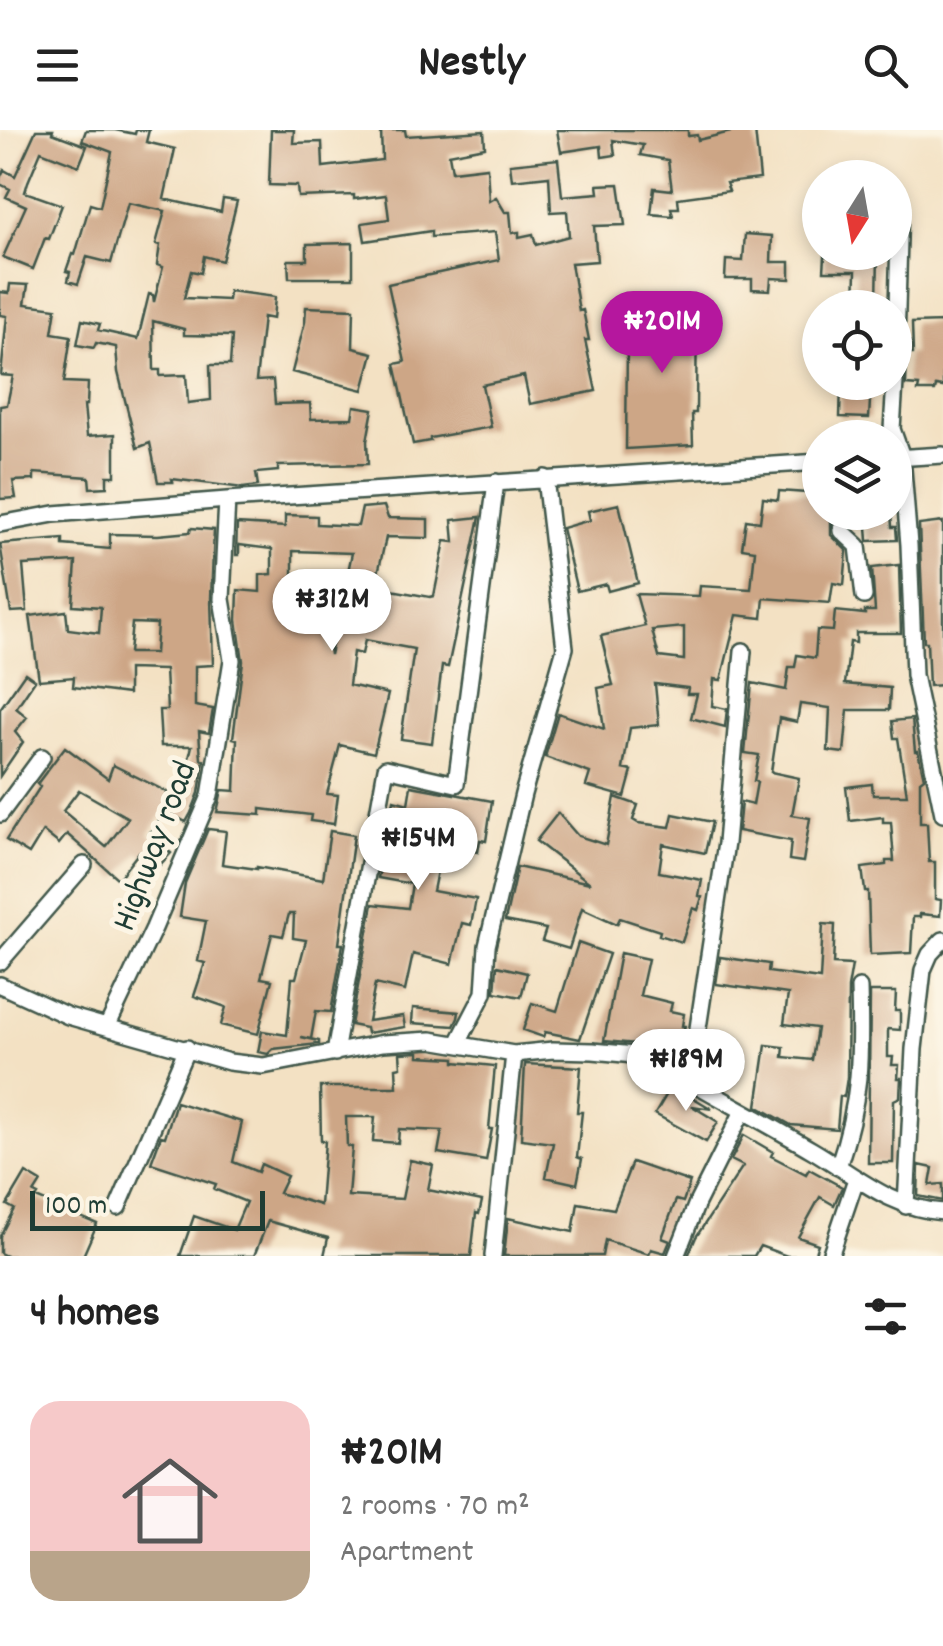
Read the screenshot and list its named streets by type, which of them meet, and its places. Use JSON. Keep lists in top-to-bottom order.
{
  "streets": {
    "street": ["Highway road"]
  },
  "scale_bar": "100 m",
  "north": "bottom",
  "page": {
    "header": "Nestly",
    "price": [
      "₦201M",
      "₦312M",
      "₦154M",
      "₦189M"
    ],
    "scale": "100 m",
    "heading": "4 homes",
    "list": [
      {
        "name": "₦201M",
        "note": "2 rooms · 70 m² · Apartment"
      }
    ]
  }
}
